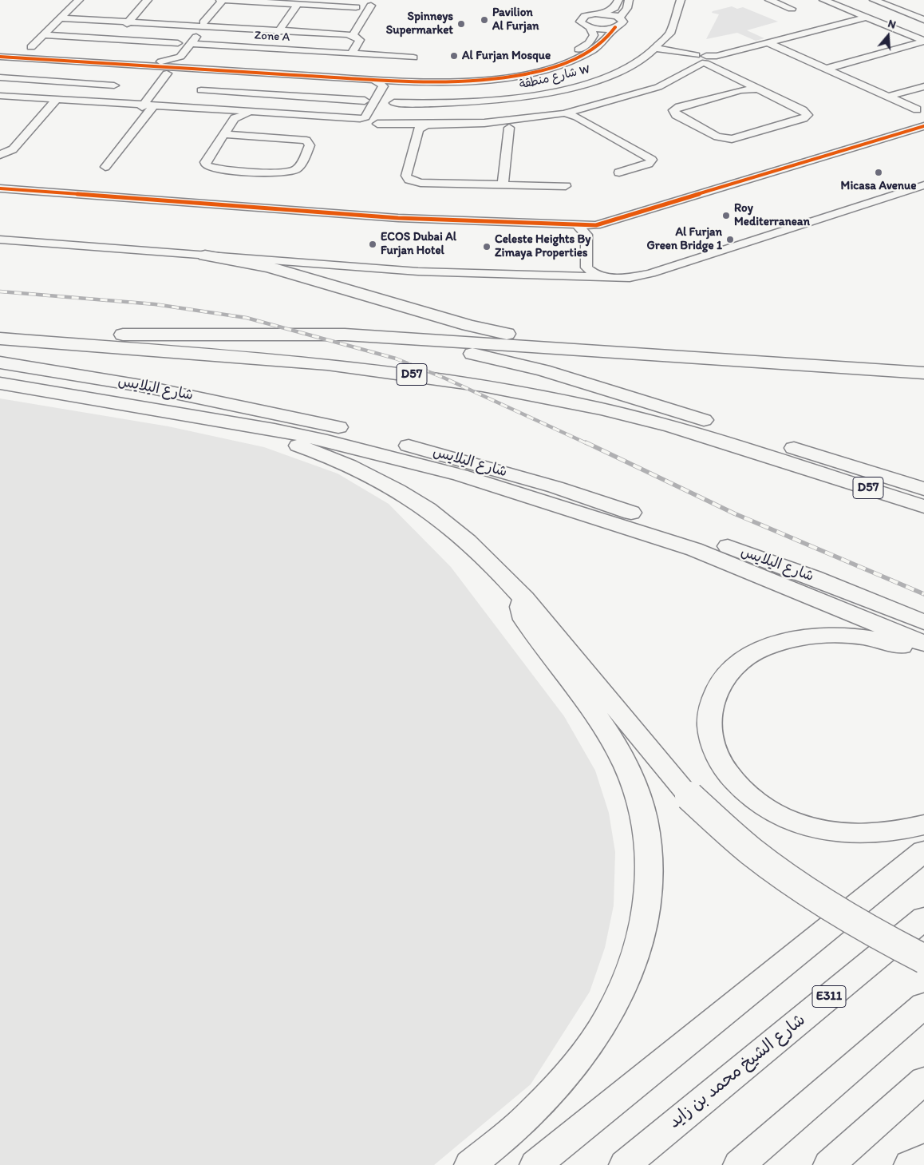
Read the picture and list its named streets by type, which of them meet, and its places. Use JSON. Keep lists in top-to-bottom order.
{
  "streets": {
    "highway": [
      "D57",
      "شارع اليلايس",
      "E311",
      "شارع الشيخ محمد بن زايد"
    ],
    "street": ["Zone A", "شارع منطقة W"]
  },
  "places": [
    "Pavilion Al Furjan",
    "Spinneys Supermarket",
    "Al Furjan Mosque",
    "Micasa Avenue",
    "Roy Mediterranean",
    "Al Furjan Green Bridge 1",
    "ECOS Dubai Al Furjan Hotel",
    "Celeste Heights By Zimaya Properties"
  ],
  "north": "top"
}
